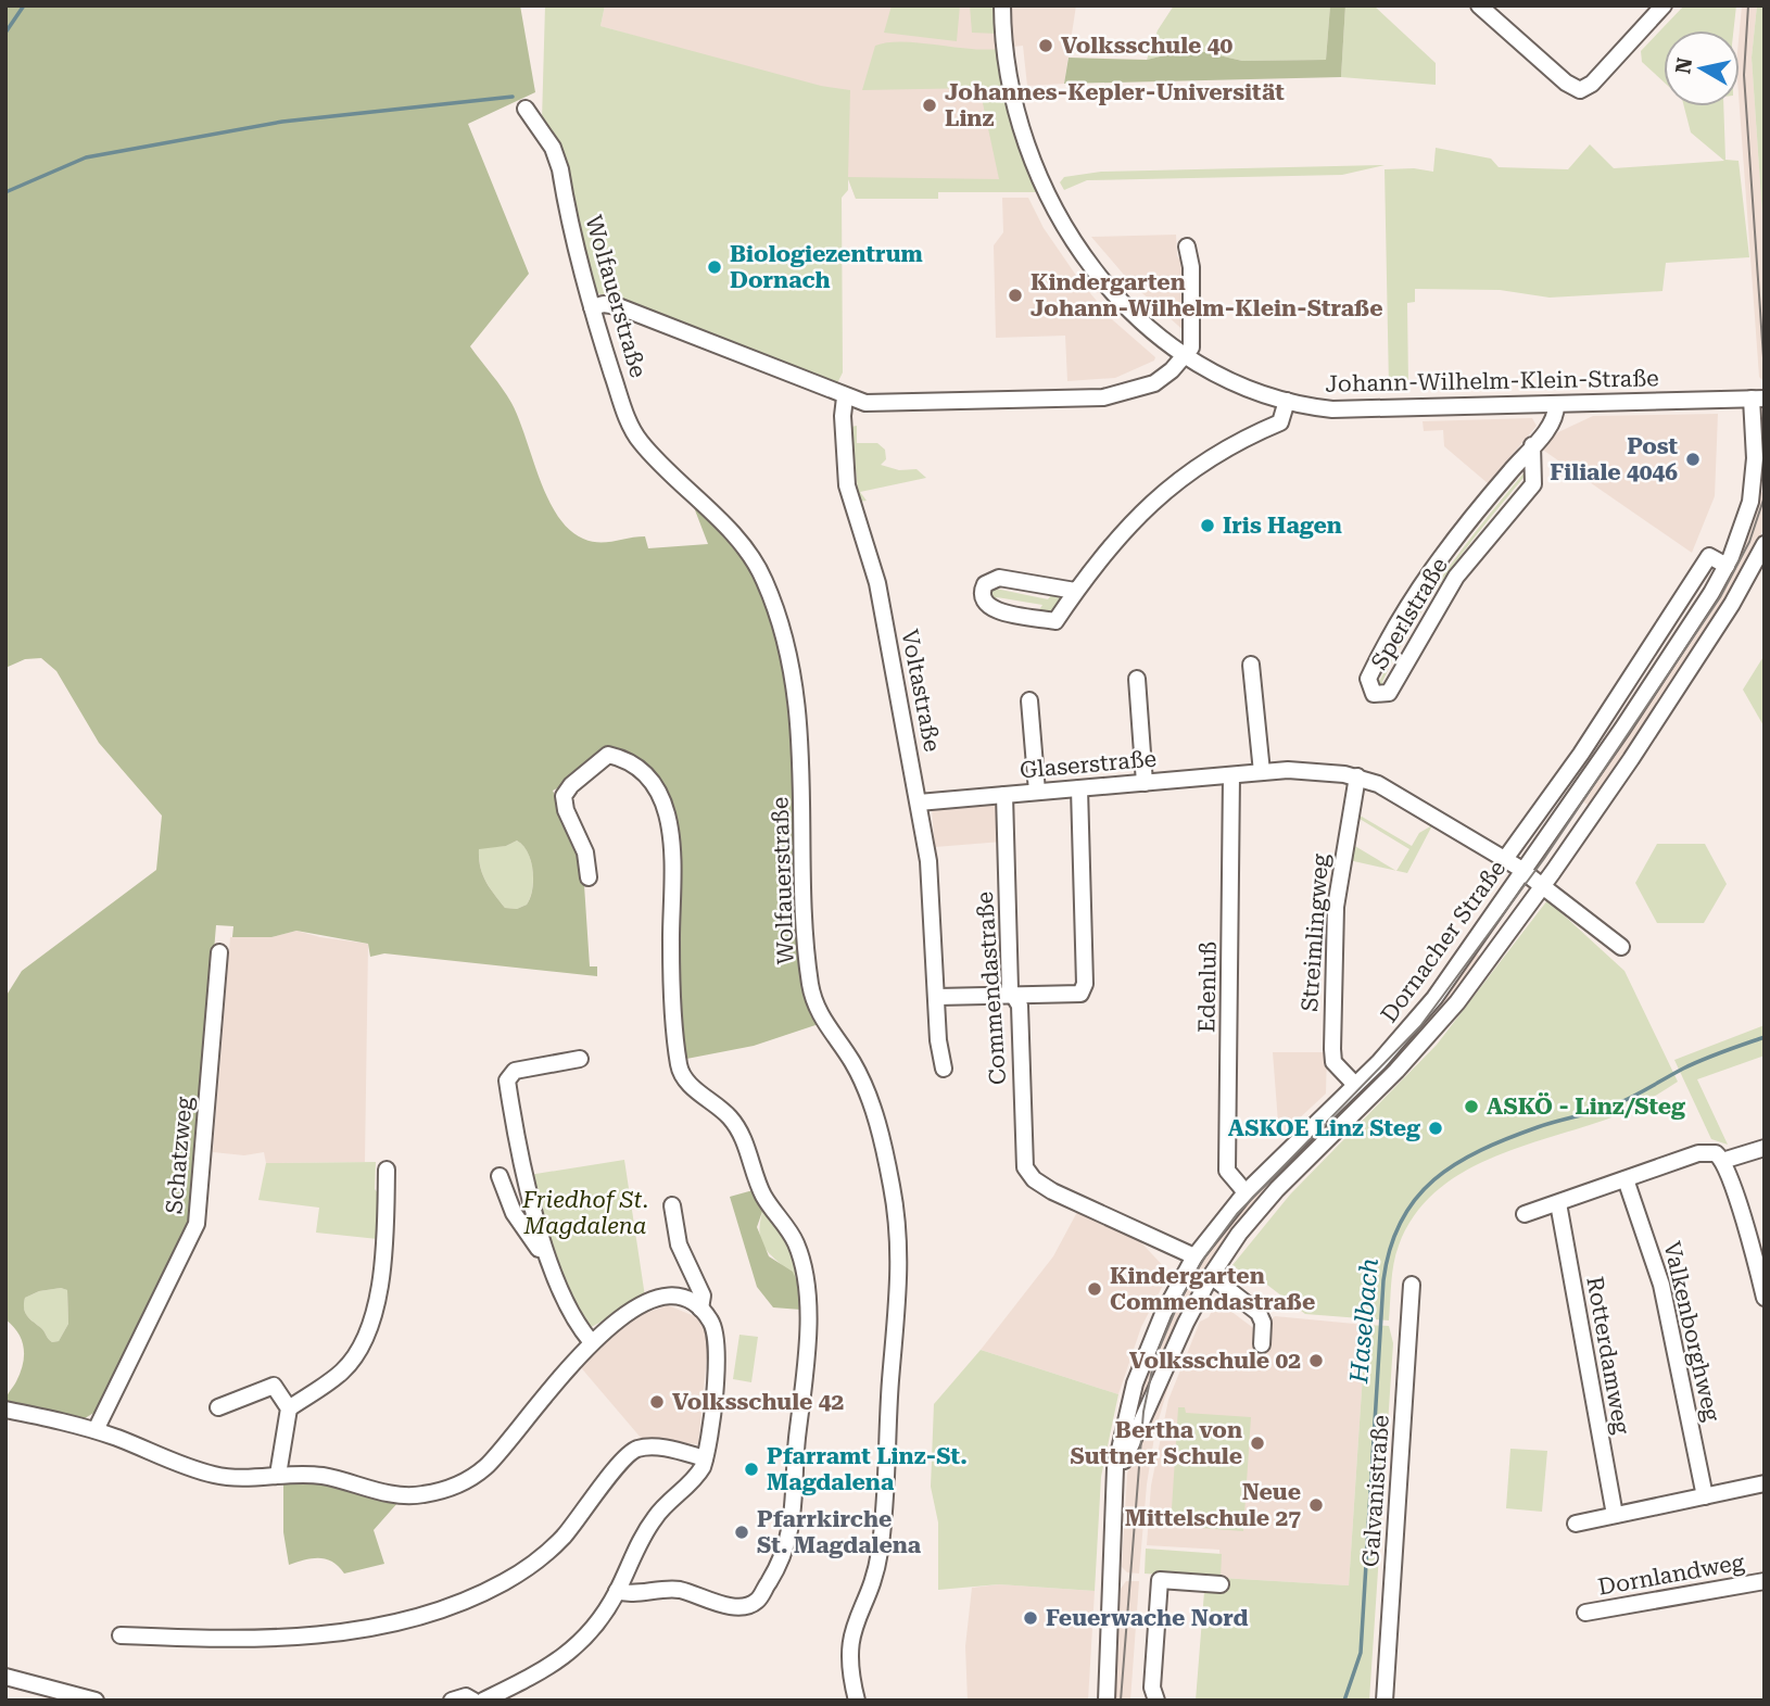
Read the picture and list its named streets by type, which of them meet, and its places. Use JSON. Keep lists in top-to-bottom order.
{
  "streets": {
    "street": [
      "Wolfauerstraße",
      "Johann-Wilhelm-Klein-Straße",
      "Sperlstraße",
      "Voltastraße",
      "Glaserstraße",
      "Streimlingweg",
      "Dornacher Straße",
      "Edenluß",
      "Commendastraße",
      "Schatzweg",
      "Valkenborghweg",
      "Rotterdamweg",
      "Galvanistraße",
      "Dornlandweg"
    ]
  },
  "crossings": [
    ["Johann-Wilhelm-Klein-Straße", "Sperlstraße"],
    ["Johann-Wilhelm-Klein-Straße", "Dornacher Straße"],
    ["Voltastraße", "Glaserstraße"],
    ["Glaserstraße", "Streimlingweg"],
    ["Glaserstraße", "Dornacher Straße"],
    ["Glaserstraße", "Edenluß"],
    ["Glaserstraße", "Commendastraße"],
    ["Streimlingweg", "Dornacher Straße"],
    ["Dornacher Straße", "Edenluß"],
    ["Dornacher Straße", "Commendastraße"]
  ],
  "water": ["Haselbach"],
  "parks": ["Friedhof St. Magdalena"],
  "places": [
    "Volksschule 40",
    "Johannes-Kepler-Universität Linz",
    "Biologiezentrum Dornach",
    "Kindergarten Johann-Wilhelm-Klein-Straße",
    "Post Filiale 4046",
    "Iris Hagen",
    "ASKÖ - Linz/Steg",
    "ASKOE Linz Steg",
    "Kindergarten Commendastraße",
    "Volksschule 02",
    "Volksschule 42",
    "Bertha von Suttner Schule",
    "Pfarramt Linz-St. Magdalena",
    "Neue Mittelschule 27",
    "Pfarrkirche St. Magdalena",
    "Feuerwache Nord"
  ],
  "north": "left"
}
